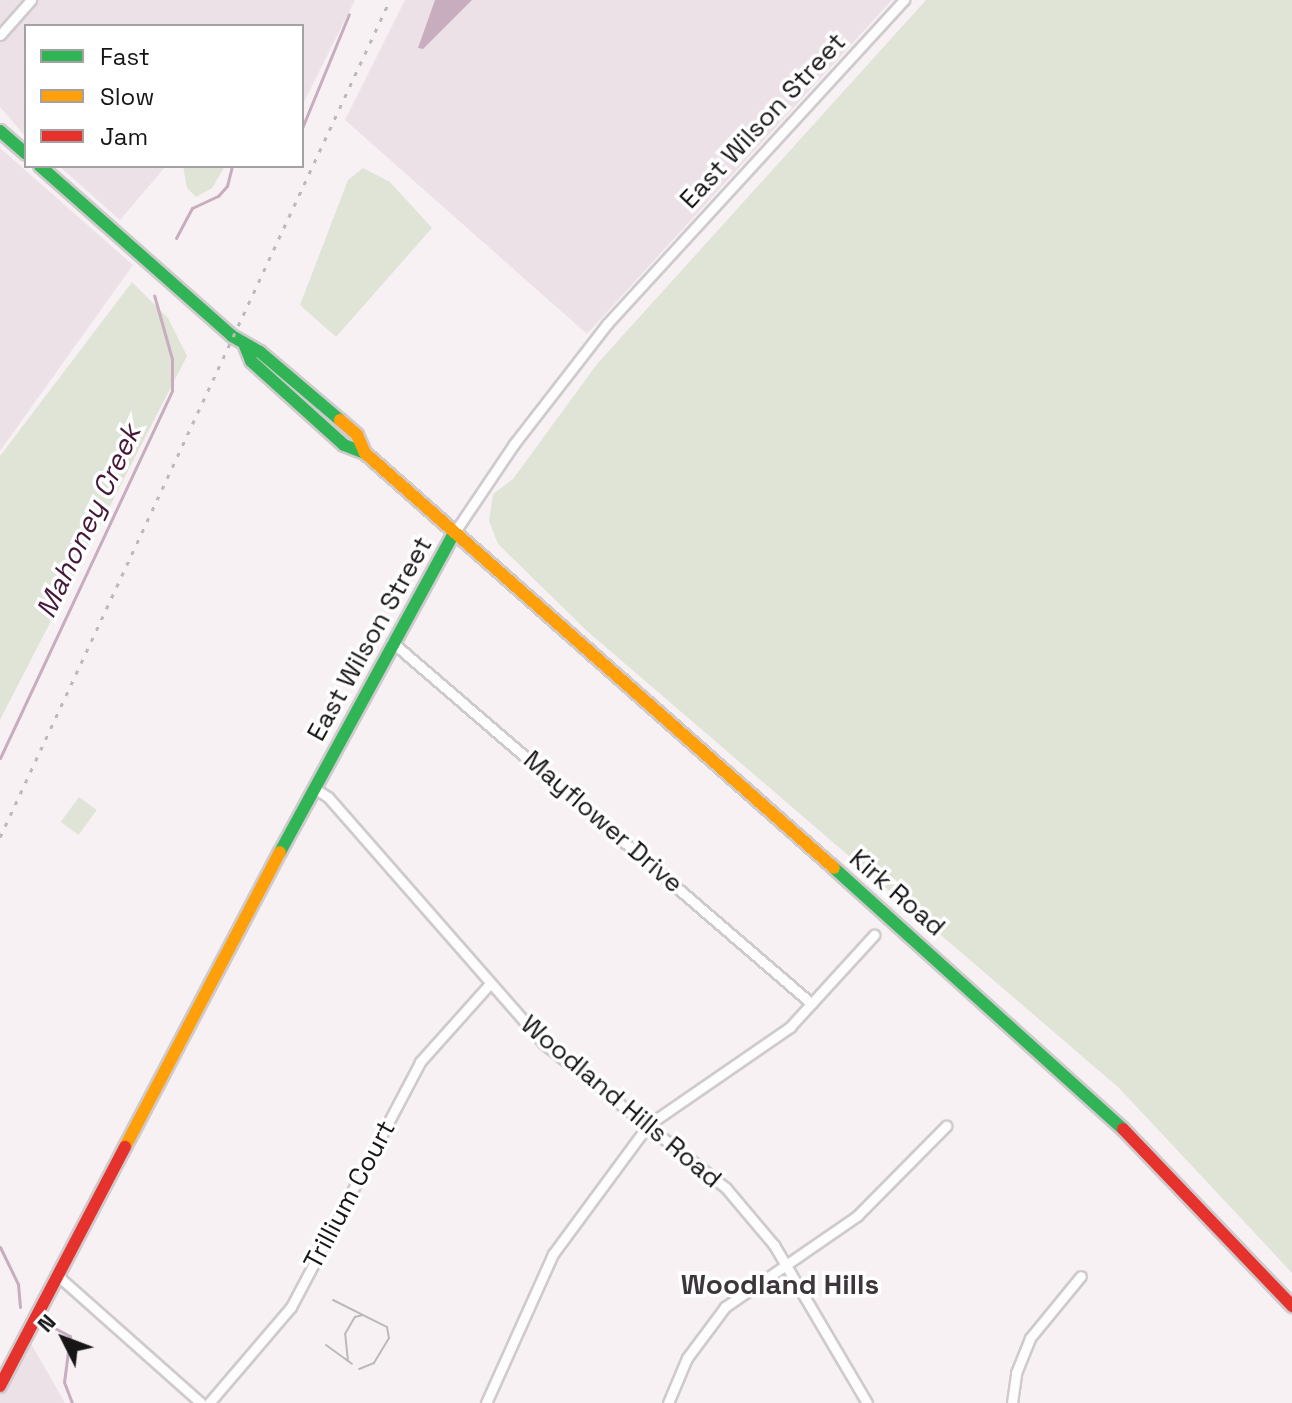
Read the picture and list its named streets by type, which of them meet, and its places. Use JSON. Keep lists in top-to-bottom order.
{
  "streets": {
    "street": [
      "East Wilson Street",
      "Mayflower Drive",
      "Kirk Road",
      "Woodland Hills Road",
      "Trillium Court"
    ]
  },
  "crossings": [
    ["East Wilson Street", "Mayflower Drive"],
    ["East Wilson Street", "Kirk Road"],
    ["East Wilson Street", "Woodland Hills Road"],
    ["Woodland Hills Road", "Trillium Court"]
  ],
  "districts": ["Woodland Hills"],
  "water": ["Mahoney Creek"],
  "legend": ["Fast", "Slow", "Jam"],
  "north": "top left"
}
